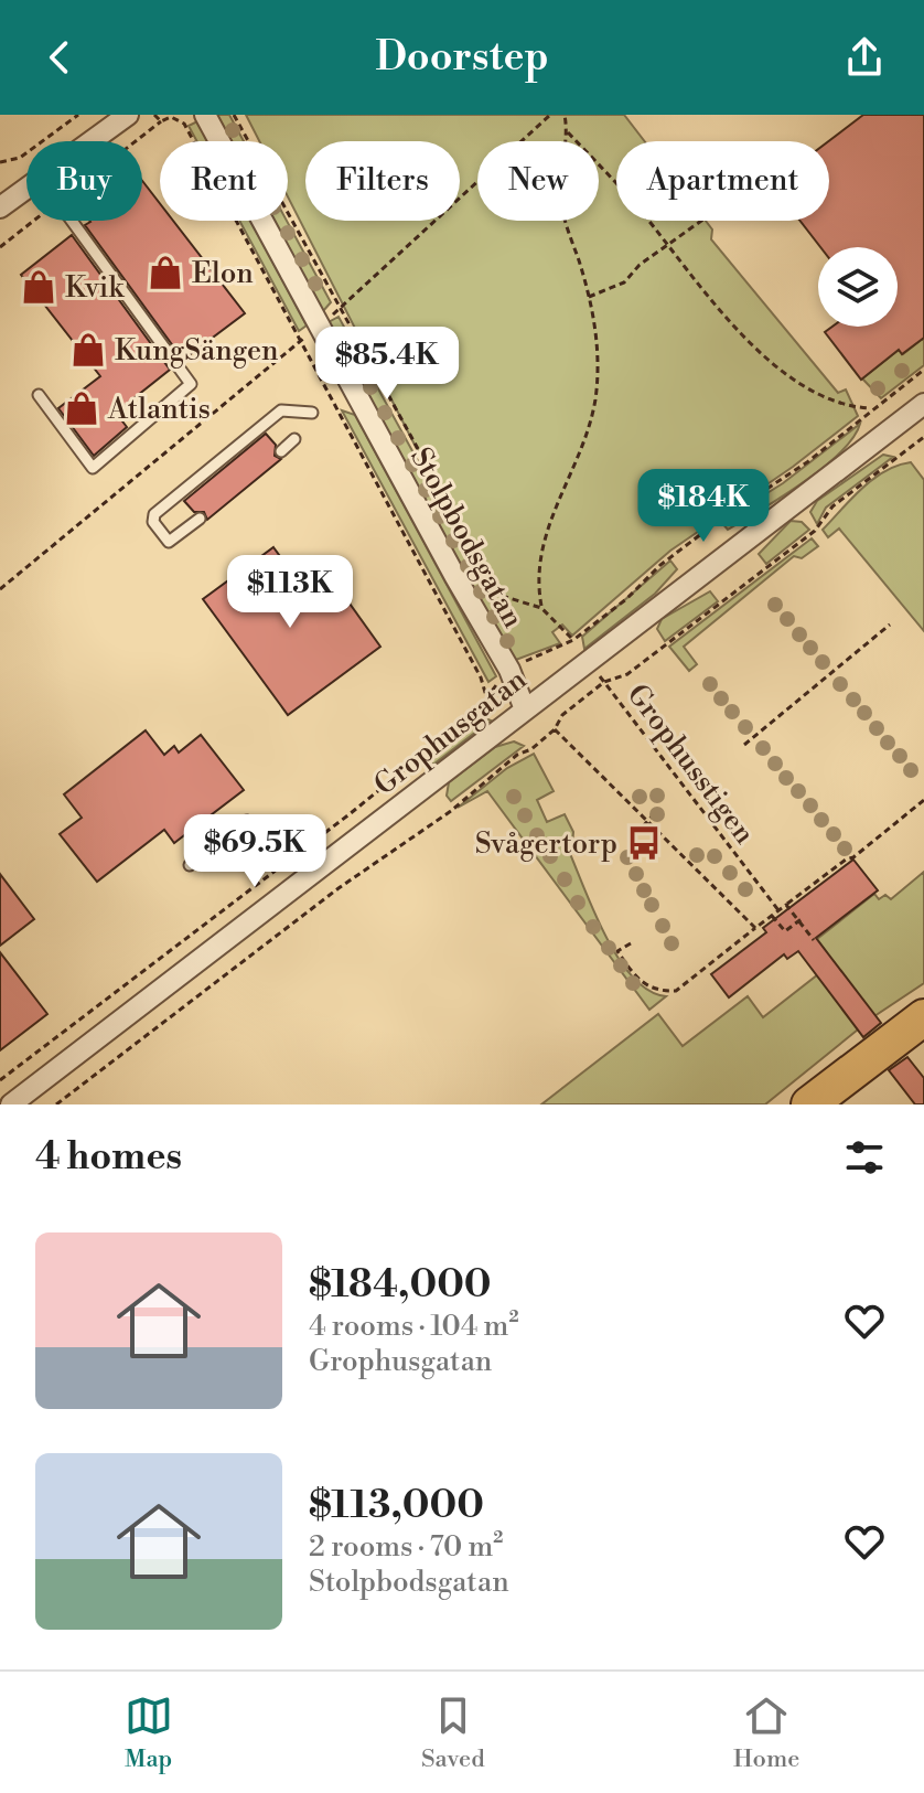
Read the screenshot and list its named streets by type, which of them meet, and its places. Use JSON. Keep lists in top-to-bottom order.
{
  "streets": {
    "street": ["Stolpbodsgatan", "Grophusgatan"],
    "path": ["Grophusstigen"]
  },
  "crossings": [
    ["Stolpbodsgatan", "Grophusgatan"],
    ["Grophusgatan", "Grophusstigen"]
  ],
  "places": {
    "shop": [
      "Elon",
      "Kvik",
      "KungSängen",
      "Atlantis"
    ],
    "bus stop": ["Svågertorp"]
  },
  "page": {
    "header": "Doorstep",
    "chip": [
      "Buy",
      "Rent",
      "Filters",
      "New",
      "Apartment"
    ],
    "price": [
      "$85.4K",
      "$184K",
      "$113K",
      "$69.5K"
    ],
    "heading": "4 homes",
    "list": [
      {
        "name": "$184,000",
        "note": "4 rooms · 104 m² · Grophusgatan"
      },
      {
        "name": "$113,000",
        "note": "2 rooms · 70 m² · Stolpbodsgatan"
      }
    ],
    "tabs": ["Map", "Saved", "Home"]
  }
}
